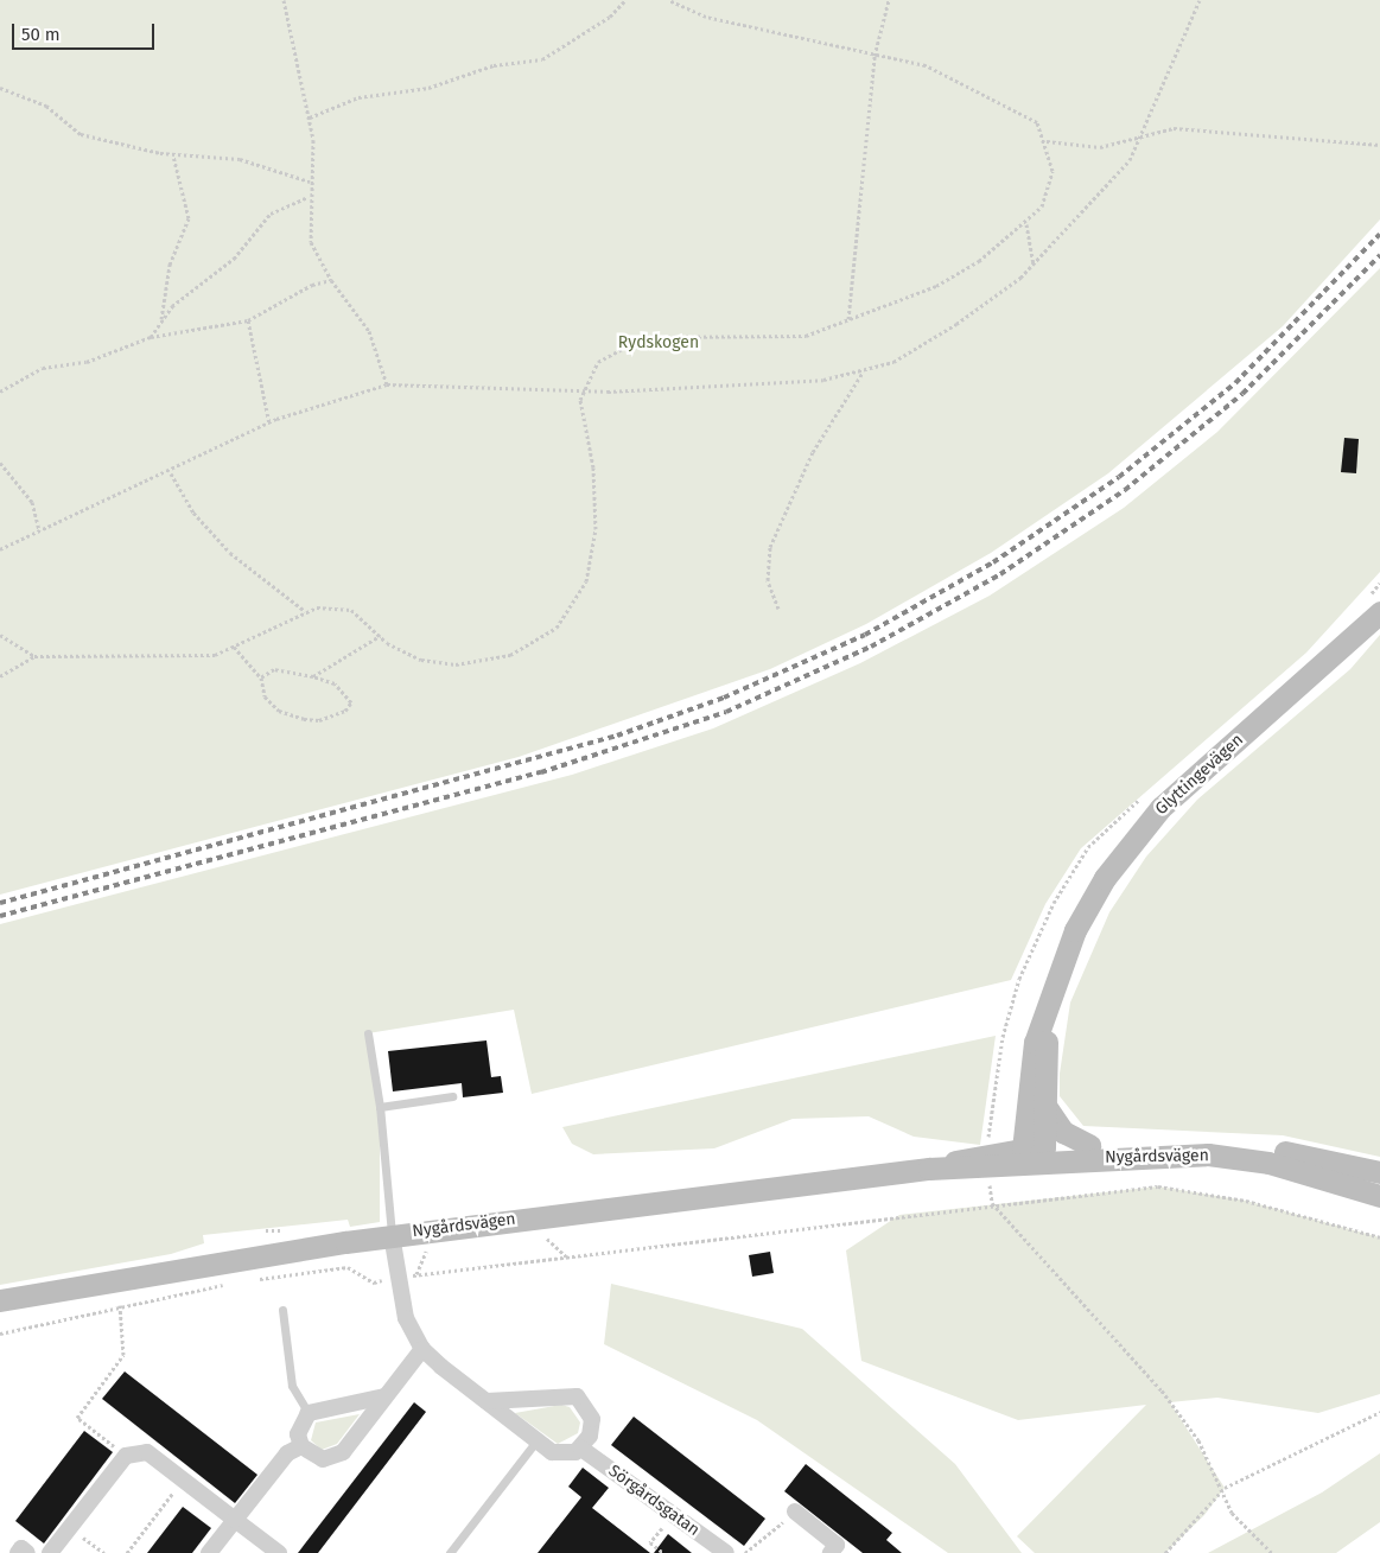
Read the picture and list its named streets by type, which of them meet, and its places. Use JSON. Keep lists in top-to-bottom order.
{
  "streets": {
    "street": ["Glyttingevägen", "Nygårdsvägen", "Sörgårdsgatan"]
  },
  "crossings": [
    ["Glyttingevägen", "Nygårdsvägen"]
  ],
  "parks": ["Rydskogen"],
  "scale_bar": "50 m"
}
